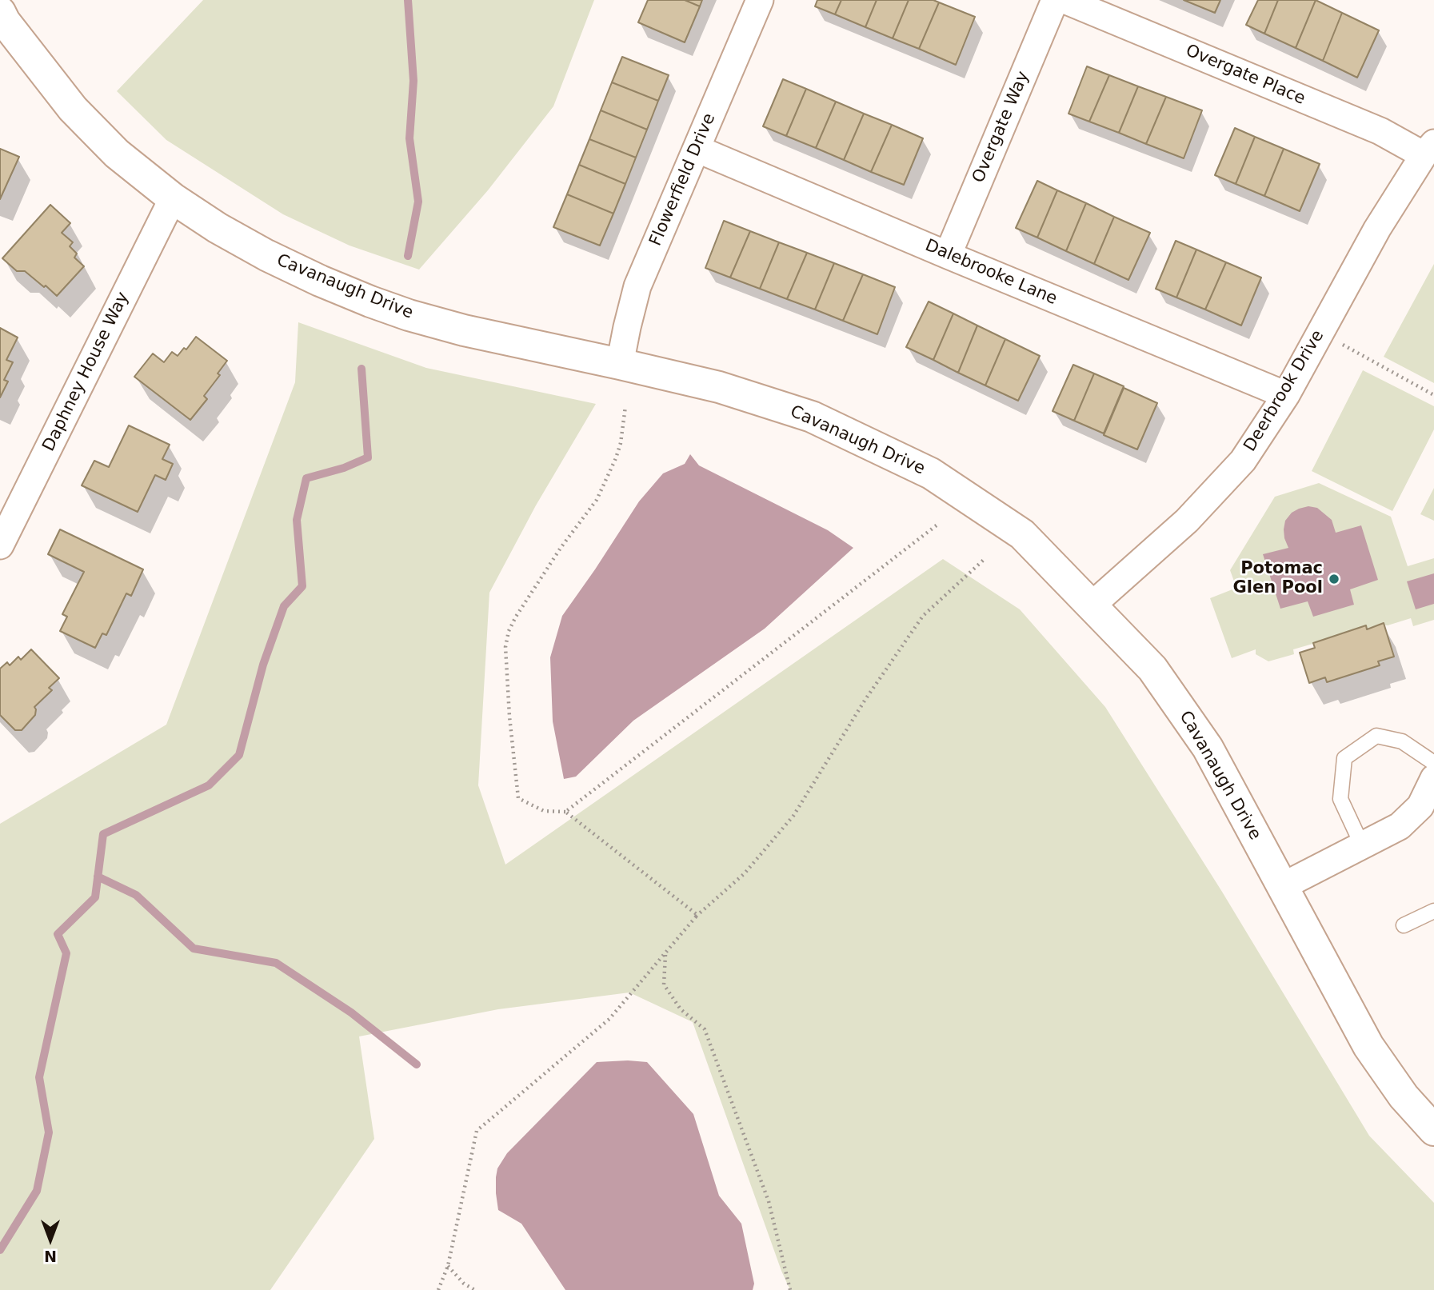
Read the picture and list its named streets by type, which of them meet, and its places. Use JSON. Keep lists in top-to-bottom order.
{
  "streets": {
    "street": [
      "Overgate Place",
      "Overgate Way",
      "Flowerfield Drive",
      "Dalebrooke Lane",
      "Cavanaugh Drive",
      "Daphney House Way",
      "Deerbrook Drive"
    ]
  },
  "crossings": [
    ["Overgate Place", "Deerbrook Drive"],
    ["Overgate Way", "Dalebrooke Lane"],
    ["Flowerfield Drive", "Dalebrooke Lane"],
    ["Flowerfield Drive", "Cavanaugh Drive"],
    ["Dalebrooke Lane", "Deerbrook Drive"],
    ["Cavanaugh Drive", "Daphney House Way"],
    ["Cavanaugh Drive", "Deerbrook Drive"]
  ],
  "places": ["Potomac Glen Pool"],
  "north": "bottom"
}
